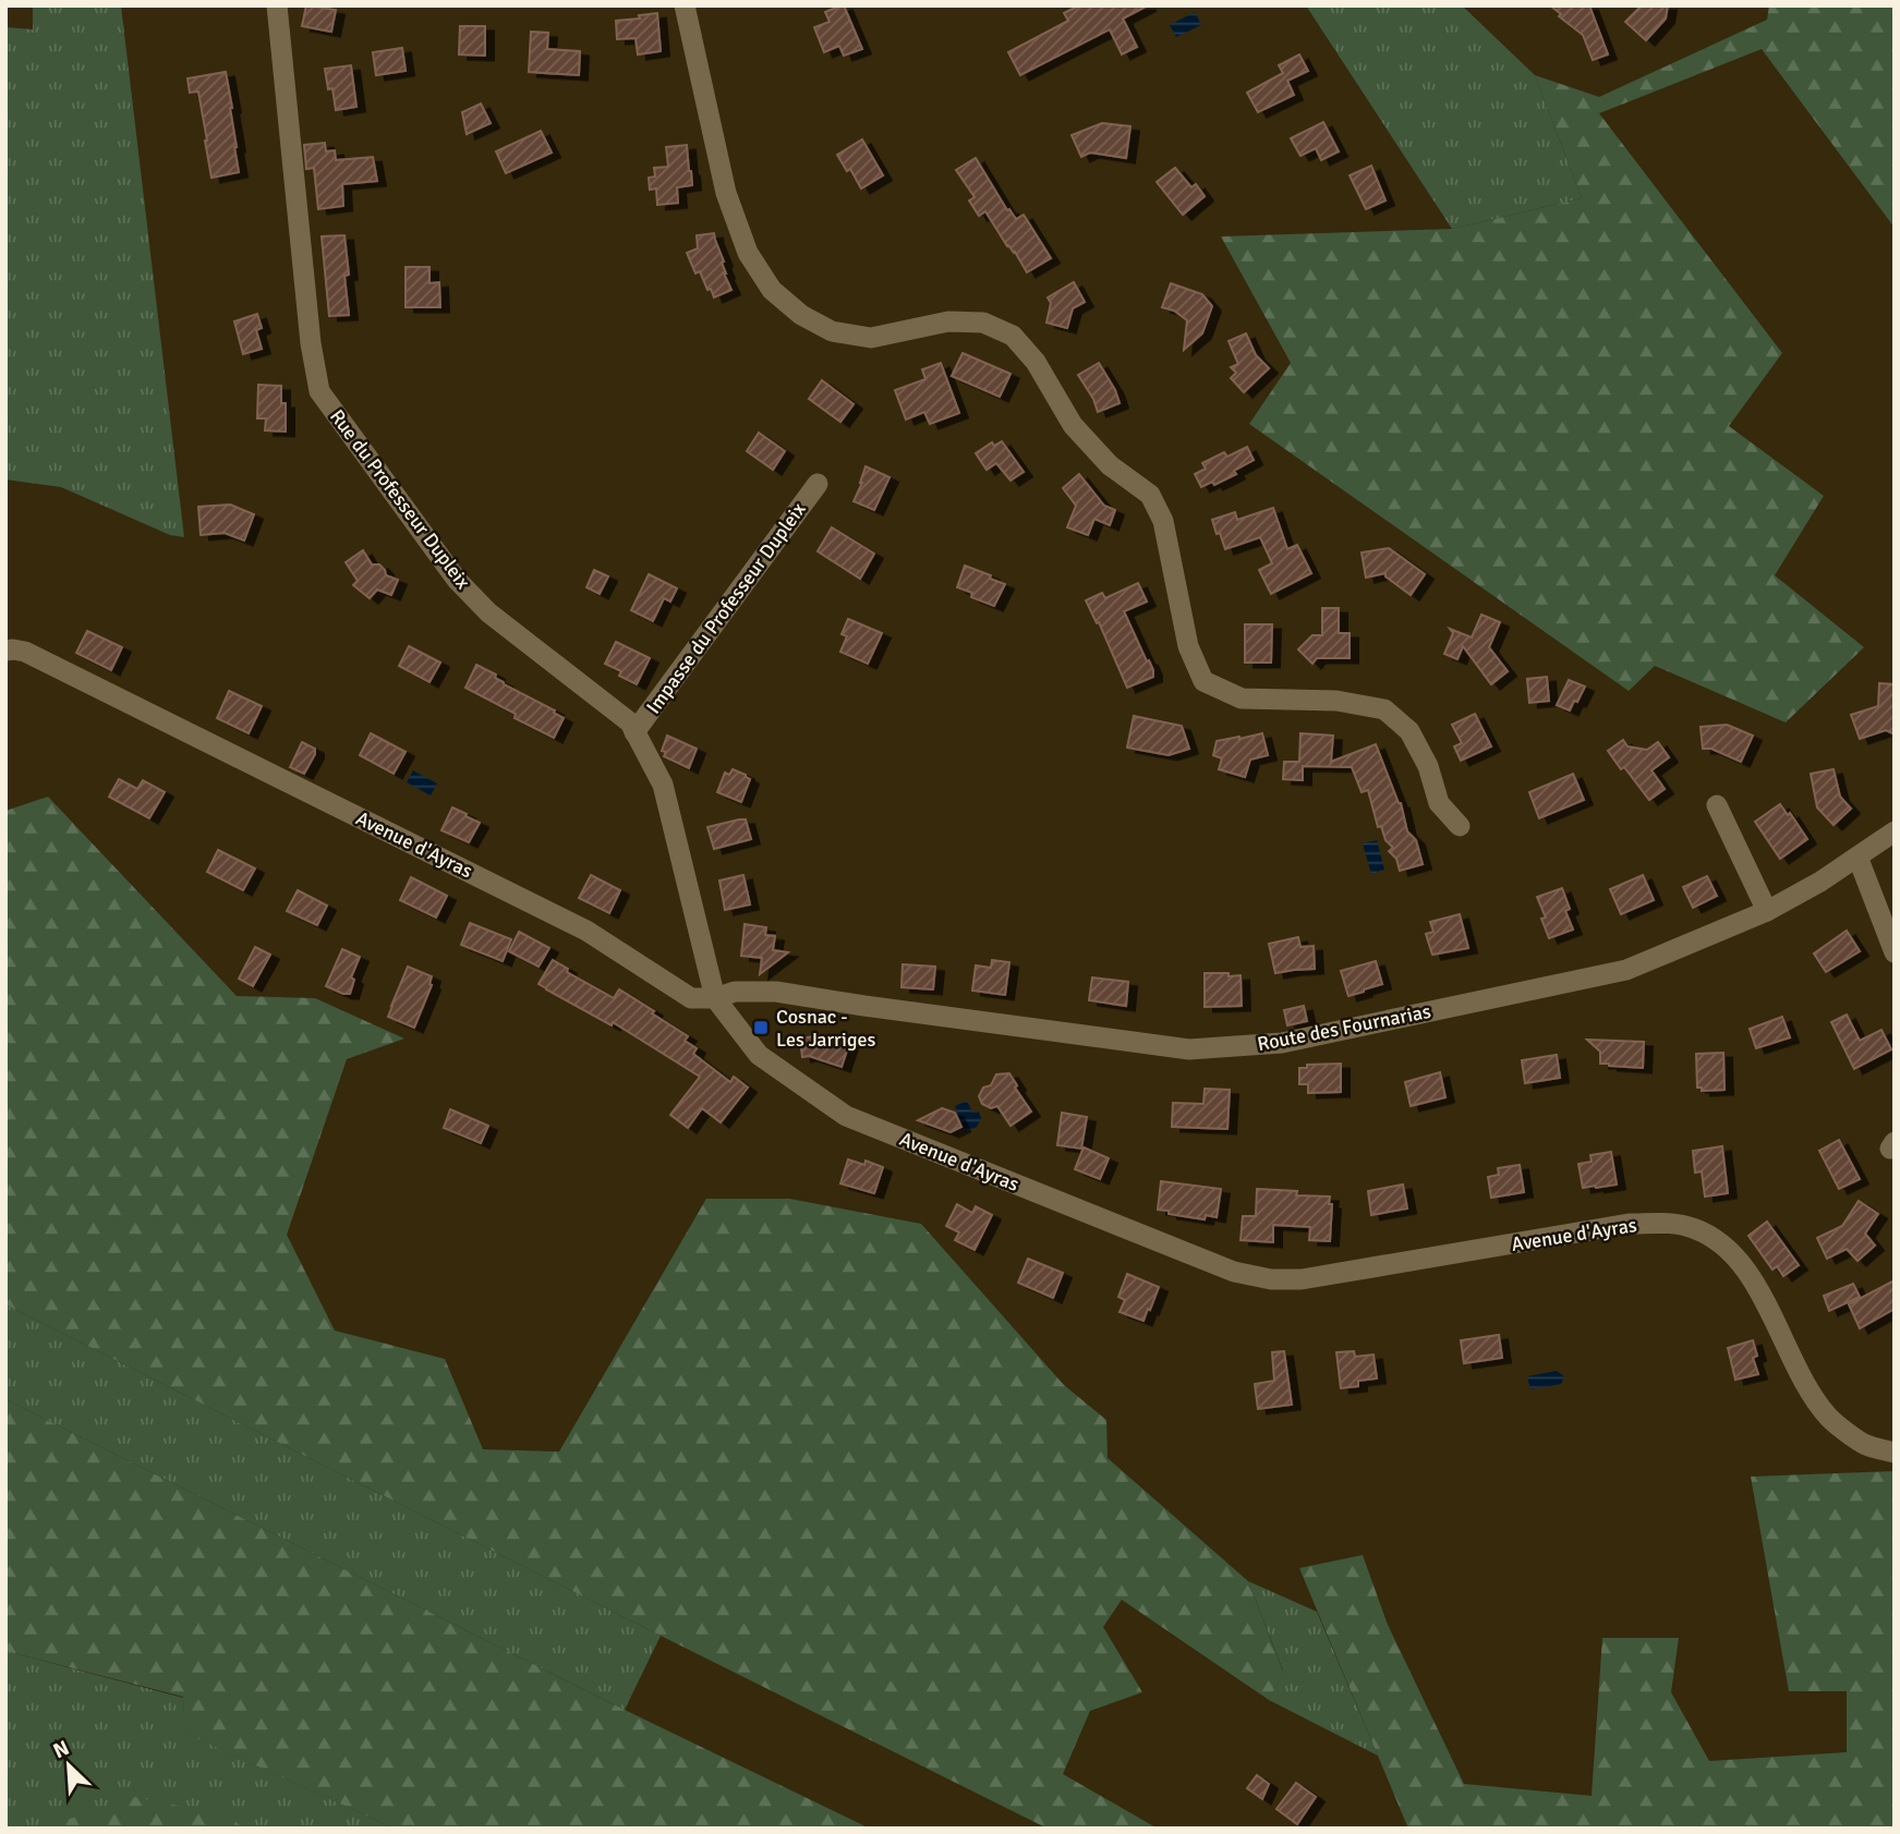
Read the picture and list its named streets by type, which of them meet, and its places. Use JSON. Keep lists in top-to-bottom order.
{
  "streets": {
    "street": [
      "Rue du Professeur Dupleix",
      "Impasse du Professeur Dupleix",
      "Avenue d'Ayras",
      "Route des Fournarias"
    ]
  },
  "crossings": [
    ["Rue du Professeur Dupleix", "Impasse du Professeur Dupleix"],
    ["Rue du Professeur Dupleix", "Avenue d'Ayras"],
    ["Rue du Professeur Dupleix", "Route des Fournarias"],
    ["Avenue d'Ayras", "Route des Fournarias"]
  ],
  "places": {
    "transit": ["Cosnac - Les Jarriges"]
  },
  "north": "top left"
}
